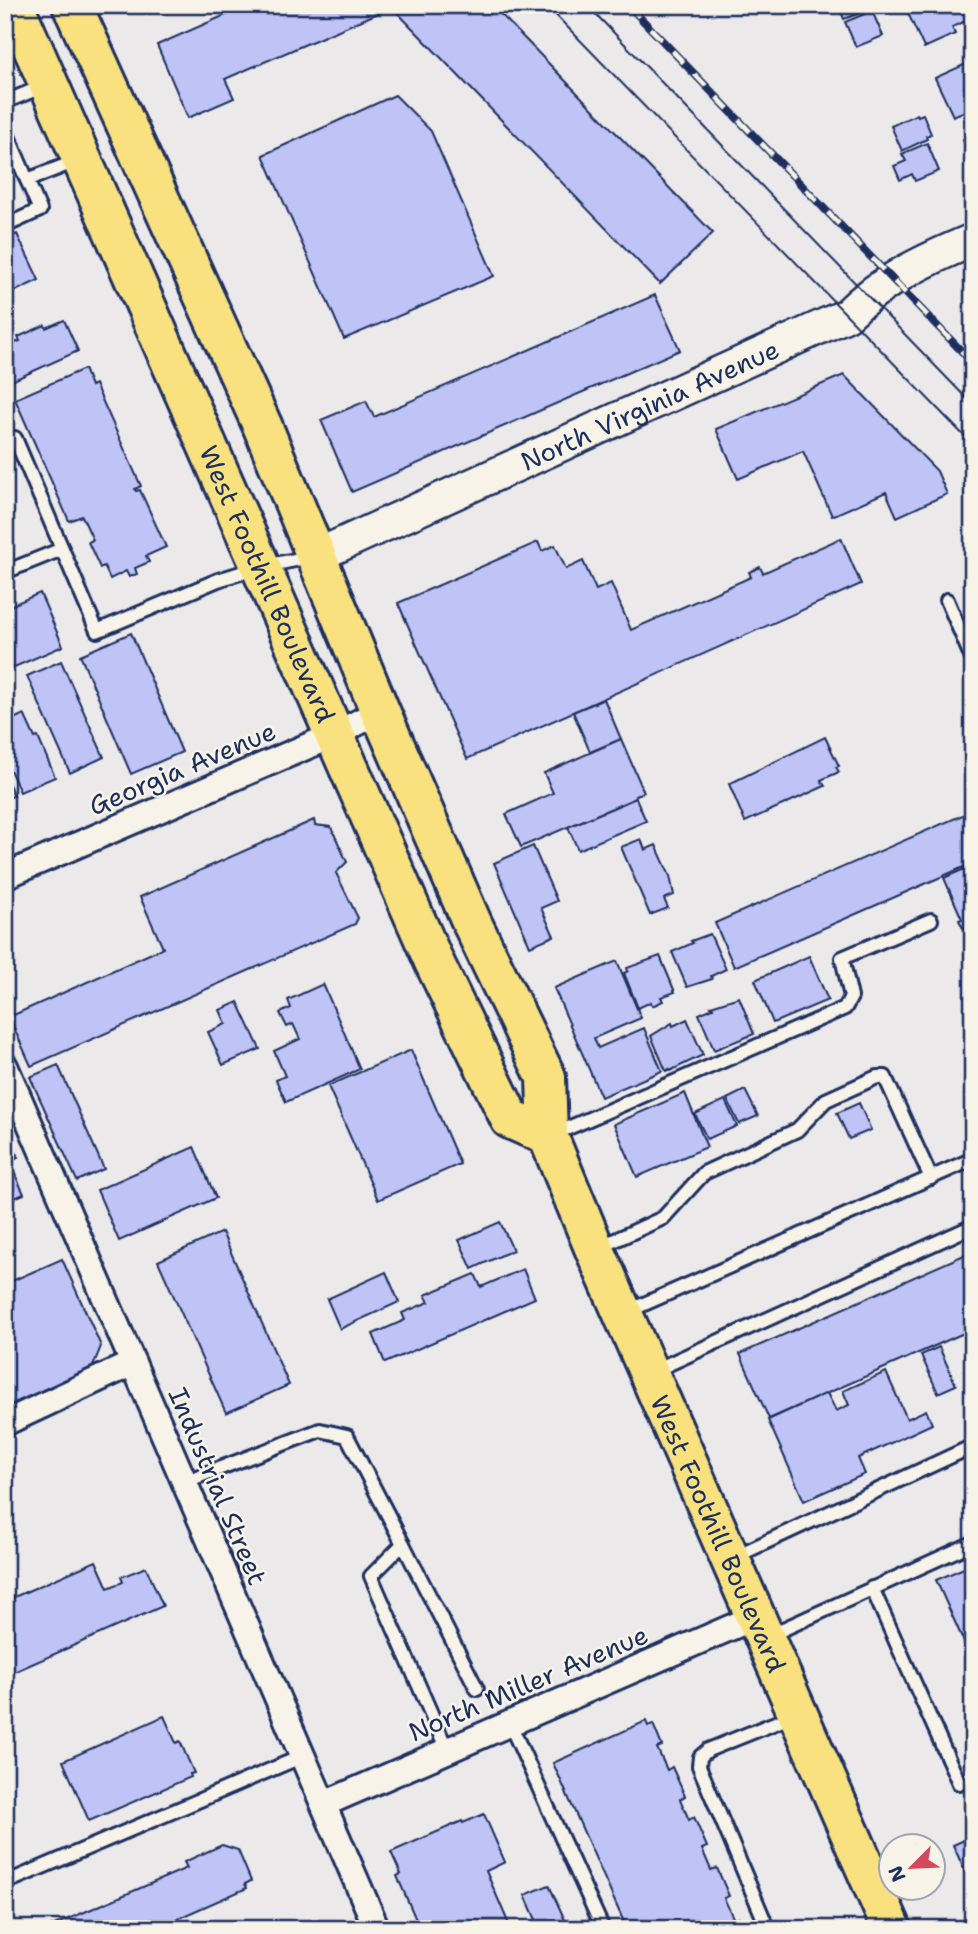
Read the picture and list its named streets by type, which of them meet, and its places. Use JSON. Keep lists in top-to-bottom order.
{
  "streets": {
    "main road": ["West Foothill Boulevard"],
    "street": [
      "North Virginia Avenue",
      "Georgia Avenue",
      "Industrial Street",
      "North Miller Avenue"
    ]
  },
  "crossings": [
    ["North Virginia Avenue", "West Foothill Boulevard"],
    ["West Foothill Boulevard", "Georgia Avenue"],
    ["West Foothill Boulevard", "North Miller Avenue"],
    ["Industrial Street", "North Miller Avenue"]
  ],
  "north": "bottom left"
}
